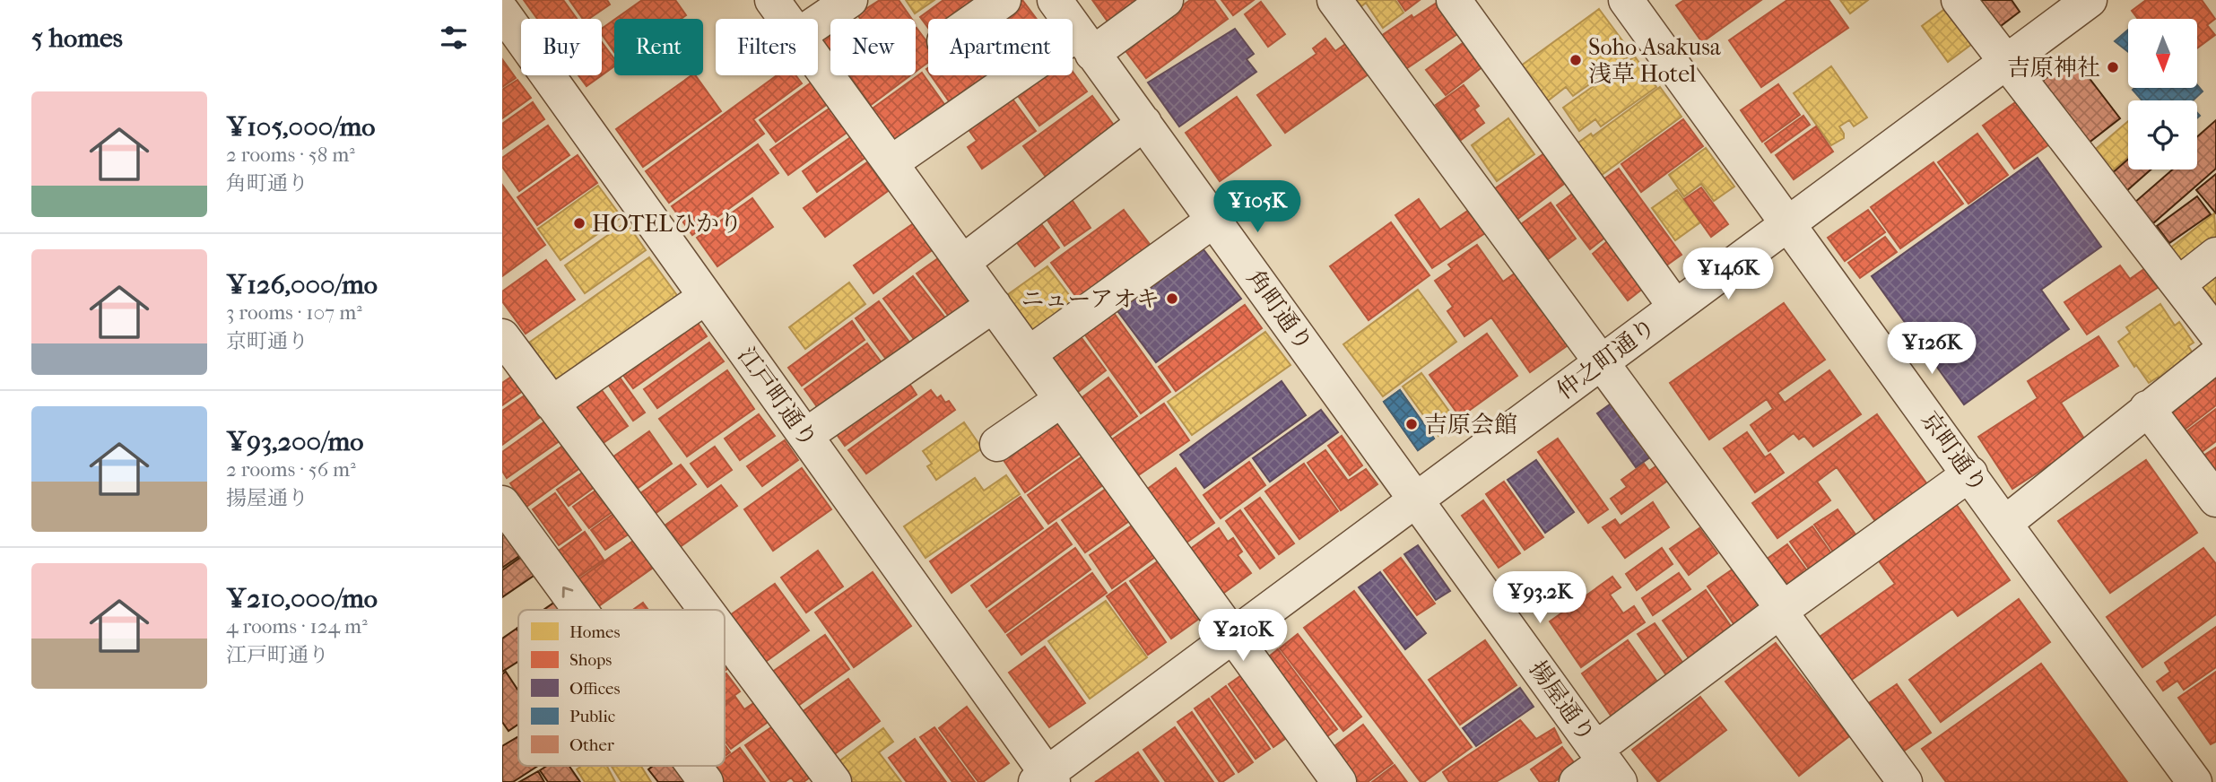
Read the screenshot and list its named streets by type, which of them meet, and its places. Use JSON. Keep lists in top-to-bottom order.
{
  "streets": {
    "street": [
      "角町通り",
      "仲之町通り",
      "江戸町通り",
      "京町通り",
      "揚屋通り"
    ]
  },
  "crossings": [
    ["角町通り", "仲之町通り"],
    ["角町通り", "揚屋通り"],
    ["仲之町通り", "江戸町通り"],
    ["仲之町通り", "京町通り"],
    ["仲之町通り", "揚屋通り"]
  ],
  "places": [
    "Soho Asakusa 浅草 Hotel",
    "吉原神社",
    "HOTELひかり",
    "ニューアオキ",
    "吉原会館"
  ],
  "legend": [
    "Homes",
    "Shops",
    "Offices",
    "Public",
    "Other"
  ],
  "north": "bottom",
  "page": {
    "heading": "5 homes",
    "chip": [
      "Buy",
      "Rent",
      "Filters",
      "New",
      "Apartment"
    ],
    "list": [
      {
        "name": "¥105,000/mo",
        "note": "2 rooms · 58 m² · 角町通り"
      },
      {
        "name": "¥126,000/mo",
        "note": "3 rooms · 107 m² · 京町通り"
      },
      {
        "name": "¥93,200/mo",
        "note": "2 rooms · 56 m² · 揚屋通り"
      },
      {
        "name": "¥210,000/mo",
        "note": "4 rooms · 124 m² · 江戸町通り"
      }
    ],
    "price": [
      "¥105K",
      "¥146K",
      "¥126K",
      "¥93.2K",
      "¥210K"
    ]
  }
}
